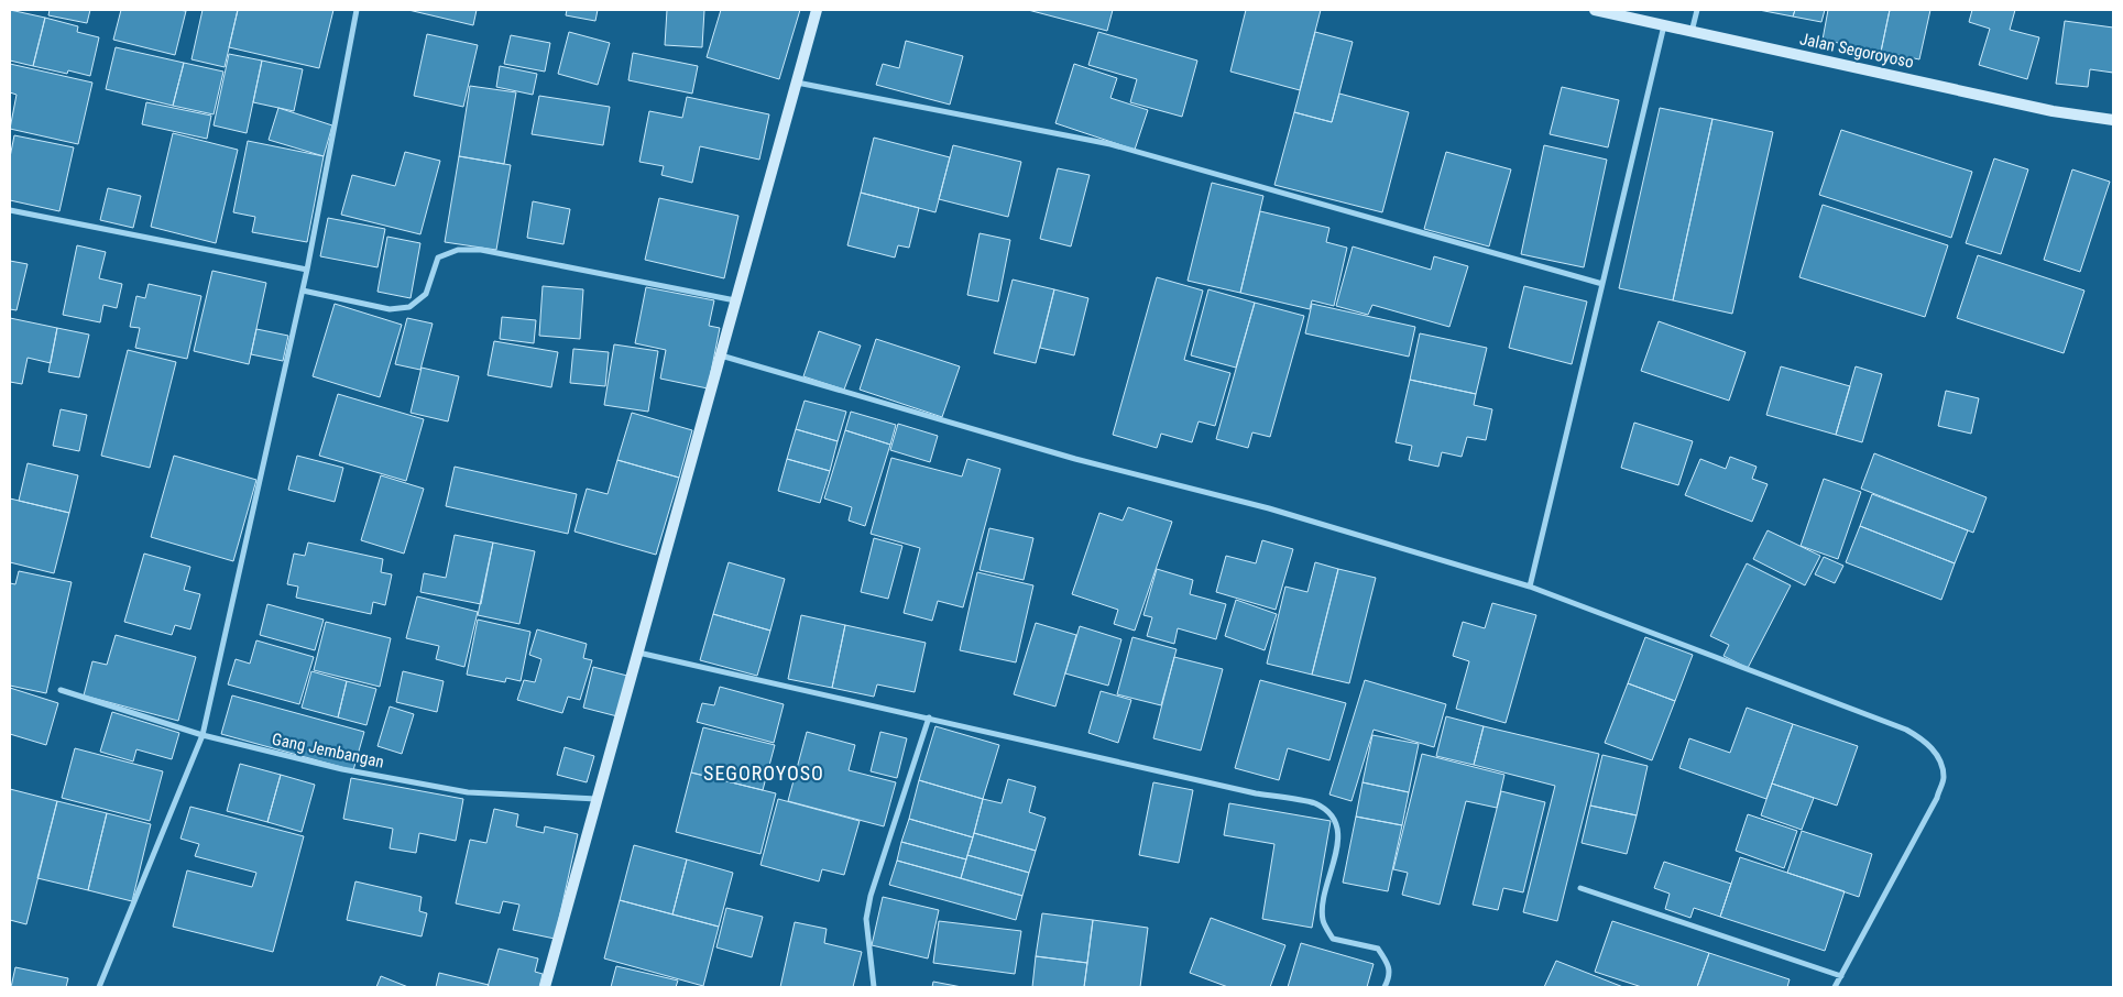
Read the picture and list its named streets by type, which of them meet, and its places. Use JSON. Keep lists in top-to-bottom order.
{
  "streets": {
    "main road": ["Jalan Segoroyoso"],
    "street": ["Gang Jembangan"]
  },
  "districts": ["SEGOROYOSO"]
}
